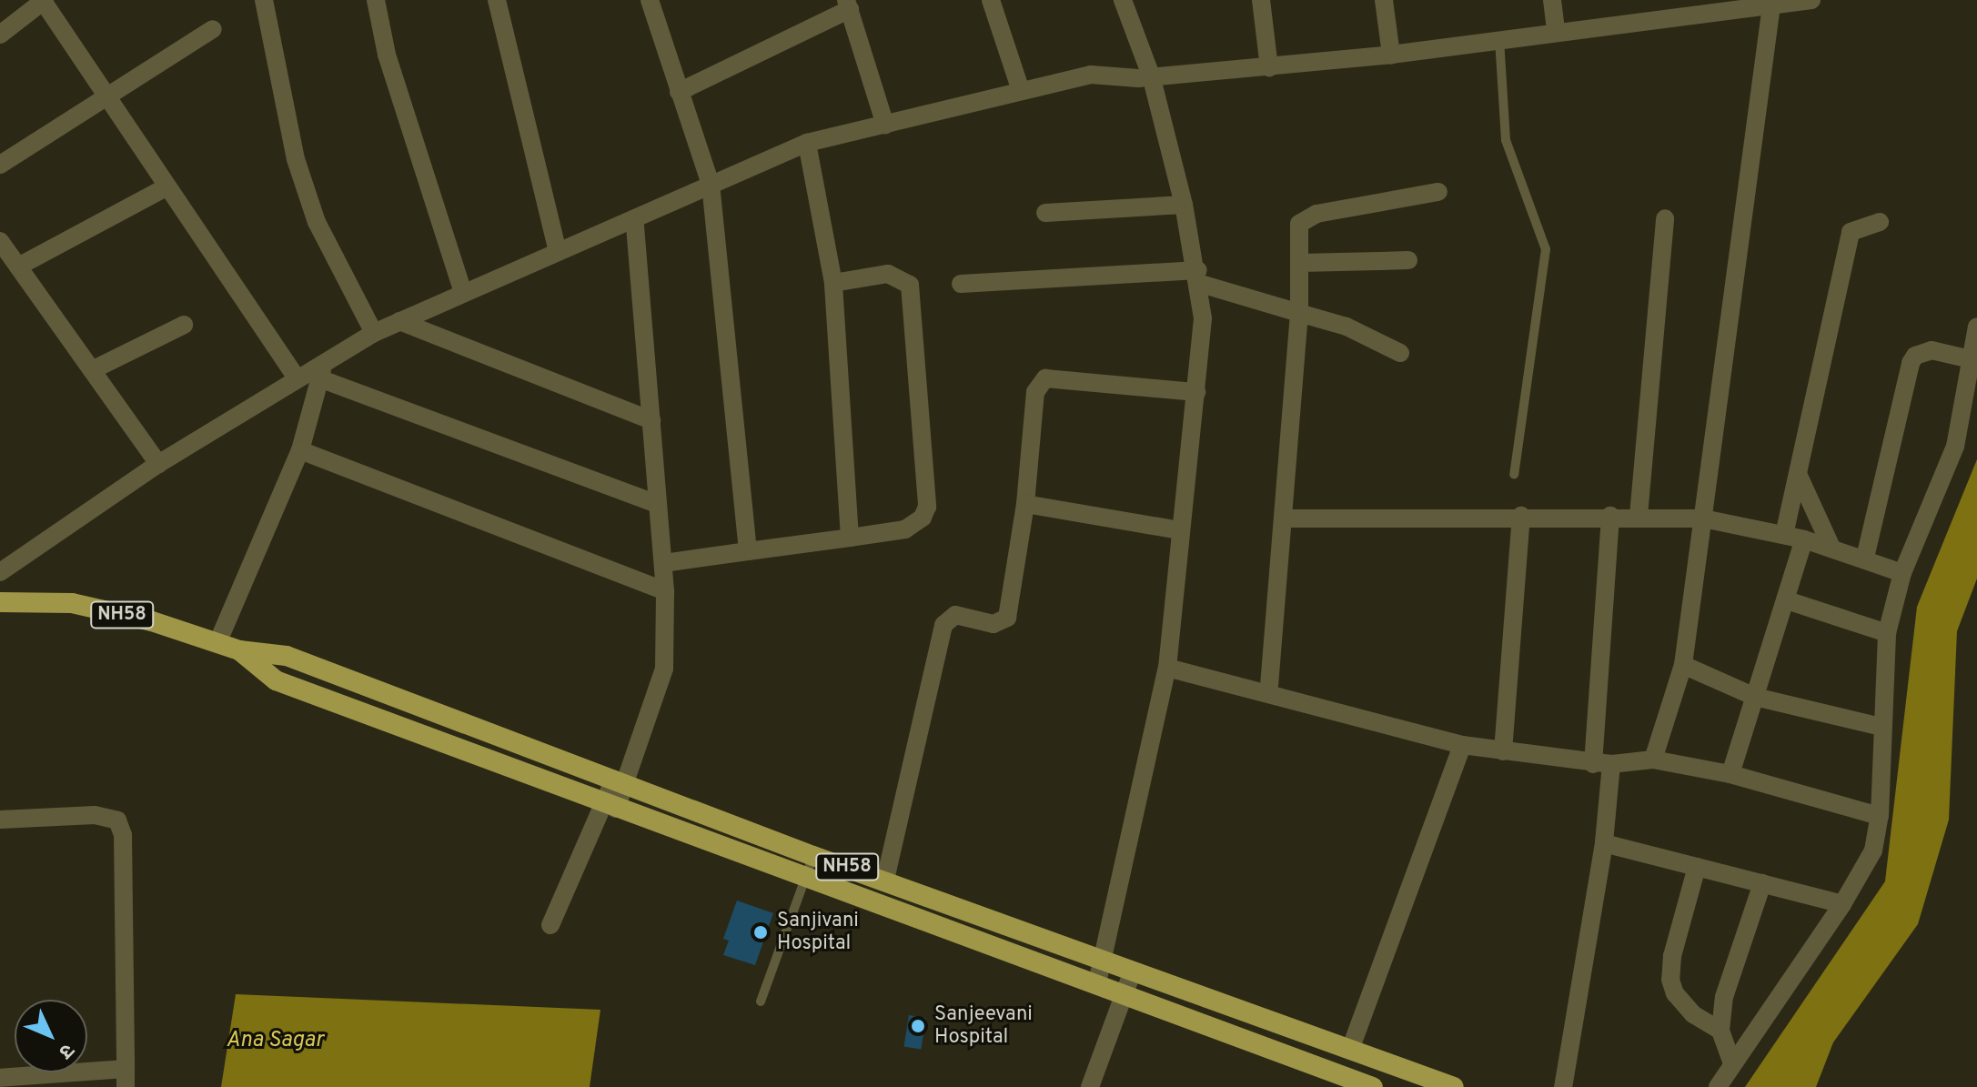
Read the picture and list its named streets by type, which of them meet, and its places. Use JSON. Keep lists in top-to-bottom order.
{
  "streets": {
    "highway": ["NH58"]
  },
  "water": ["Ana Sagar"],
  "places": ["Sanjivani Hospital", "Sanjeevani Hospital"],
  "north": "bottom right"
}
